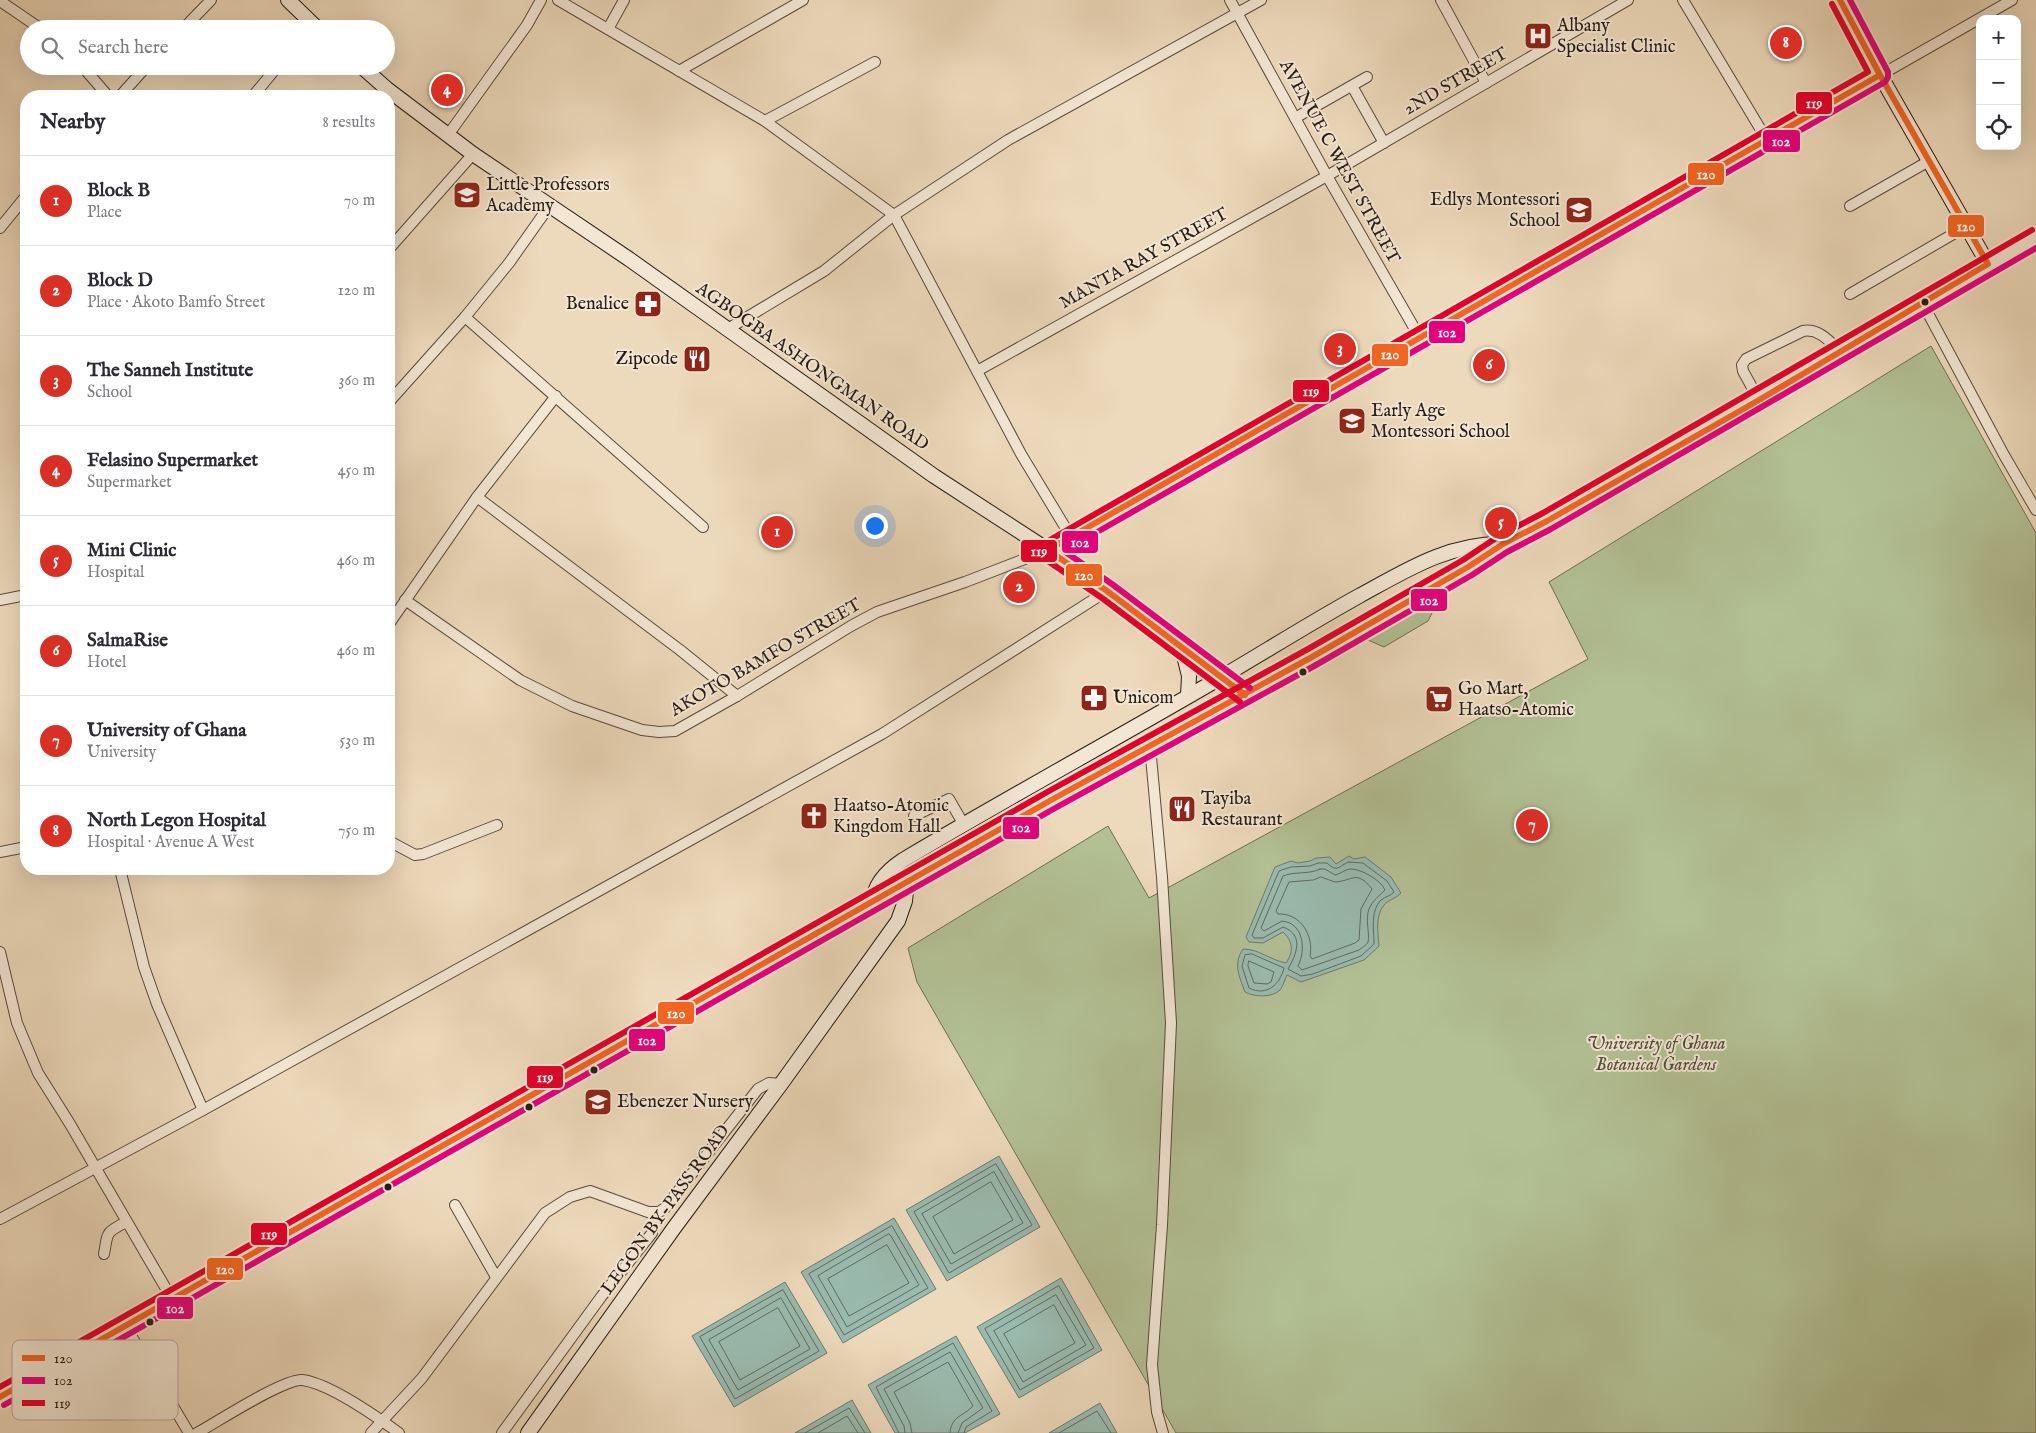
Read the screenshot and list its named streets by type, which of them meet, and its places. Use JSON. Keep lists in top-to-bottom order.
{
  "streets": {
    "street": [
      "2ND STREET",
      "AVENUE C WEST STREET",
      "MANTA RAY STREET",
      "AGBOGBA ASHONGMAN ROAD",
      "AKOTO BAMFO STREET",
      "LEGON BY-PASS ROAD"
    ]
  },
  "crossings": [
    ["2ND STREET", "AVENUE C WEST STREET"],
    ["2ND STREET", "MANTA RAY STREET"],
    ["AVENUE C WEST STREET", "MANTA RAY STREET"],
    ["AVENUE C WEST STREET", "AKOTO BAMFO STREET"],
    ["AGBOGBA ASHONGMAN ROAD", "AKOTO BAMFO STREET"]
  ],
  "parks": ["University of Ghana Botanical Gardens"],
  "places": {
    "hospital": ["Albany Specialist Clinic"],
    "school or university": [
      "Little Professors Academy",
      "Edlys Montessori School",
      "Early Age Montessori School",
      "Ebenezer Nursery"
    ],
    "pharmacy": ["Benalice", "Unicom"],
    "restaurant": ["Zipcode", "Tayiba Restaurant"],
    "supermarket": ["Go Mart, Haatso-Atomic"],
    "church": ["Haatso-Atomic Kingdom Hall"]
  },
  "lines": ["transit line 120", "transit line 102", "transit line 119"],
  "legend": ["120", "102", "119"],
  "page": {
    "map_buttons": ["+", "−"],
    "search": "Search here",
    "pins": [
      "8",
      "4",
      "3",
      "6",
      "5",
      "1",
      "2",
      "7"
    ],
    "heading": ["Nearby", "8 results"],
    "list": [
      {
        "mark": "1",
        "name": "Block B",
        "note": "Place",
        "value": "70 m"
      },
      {
        "mark": "2",
        "name": "Block D",
        "note": "Place · Akoto Bamfo Street",
        "value": "120 m"
      },
      {
        "mark": "3",
        "name": "The Sanneh Institute",
        "note": "School",
        "value": "360 m"
      },
      {
        "mark": "4",
        "name": "Felasino Supermarket",
        "note": "Supermarket",
        "value": "450 m"
      },
      {
        "mark": "5",
        "name": "Mini Clinic",
        "note": "Hospital",
        "value": "460 m"
      },
      {
        "mark": "6",
        "name": "SalmaRise",
        "note": "Hotel",
        "value": "460 m"
      },
      {
        "mark": "7",
        "name": "University of Ghana",
        "note": "University",
        "value": "530 m"
      },
      {
        "mark": "8",
        "name": "North Legon Hospital",
        "note": "Hospital · Avenue A West",
        "value": "750 m"
      }
    ]
  }
}
